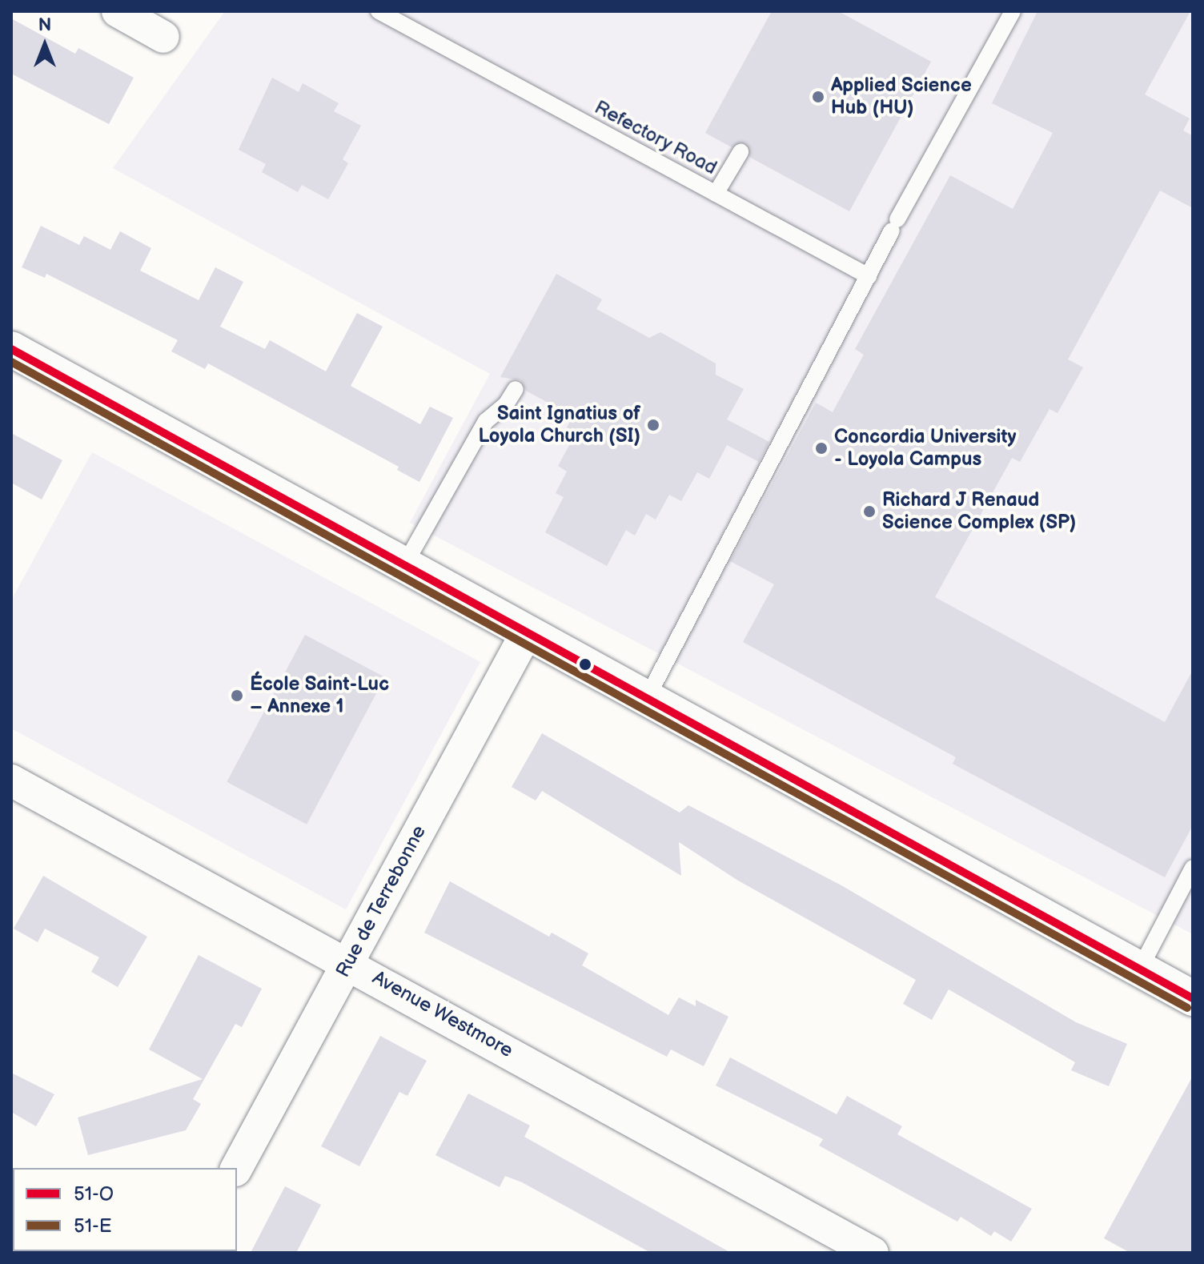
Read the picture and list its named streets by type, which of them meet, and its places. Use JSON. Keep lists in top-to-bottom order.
{
  "streets": {
    "street": ["Rue de Terrebonne", "Avenue Westmore"],
    "lane": ["Refectory Road"]
  },
  "crossings": [
    ["Rue de Terrebonne", "Avenue Westmore"]
  ],
  "places": [
    "Applied Science Hub (HU)",
    "Saint Ignatius of Loyola Church (SI)",
    "Concordia University - Loyola Campus",
    "Richard J Renaud Science Complex (SP)",
    "École Saint-Luc – Annexe 1"
  ],
  "lines": ["transit line 51-O", "transit line 51-E"],
  "legend": ["51-O", "51-E"],
  "north": "top"
}
